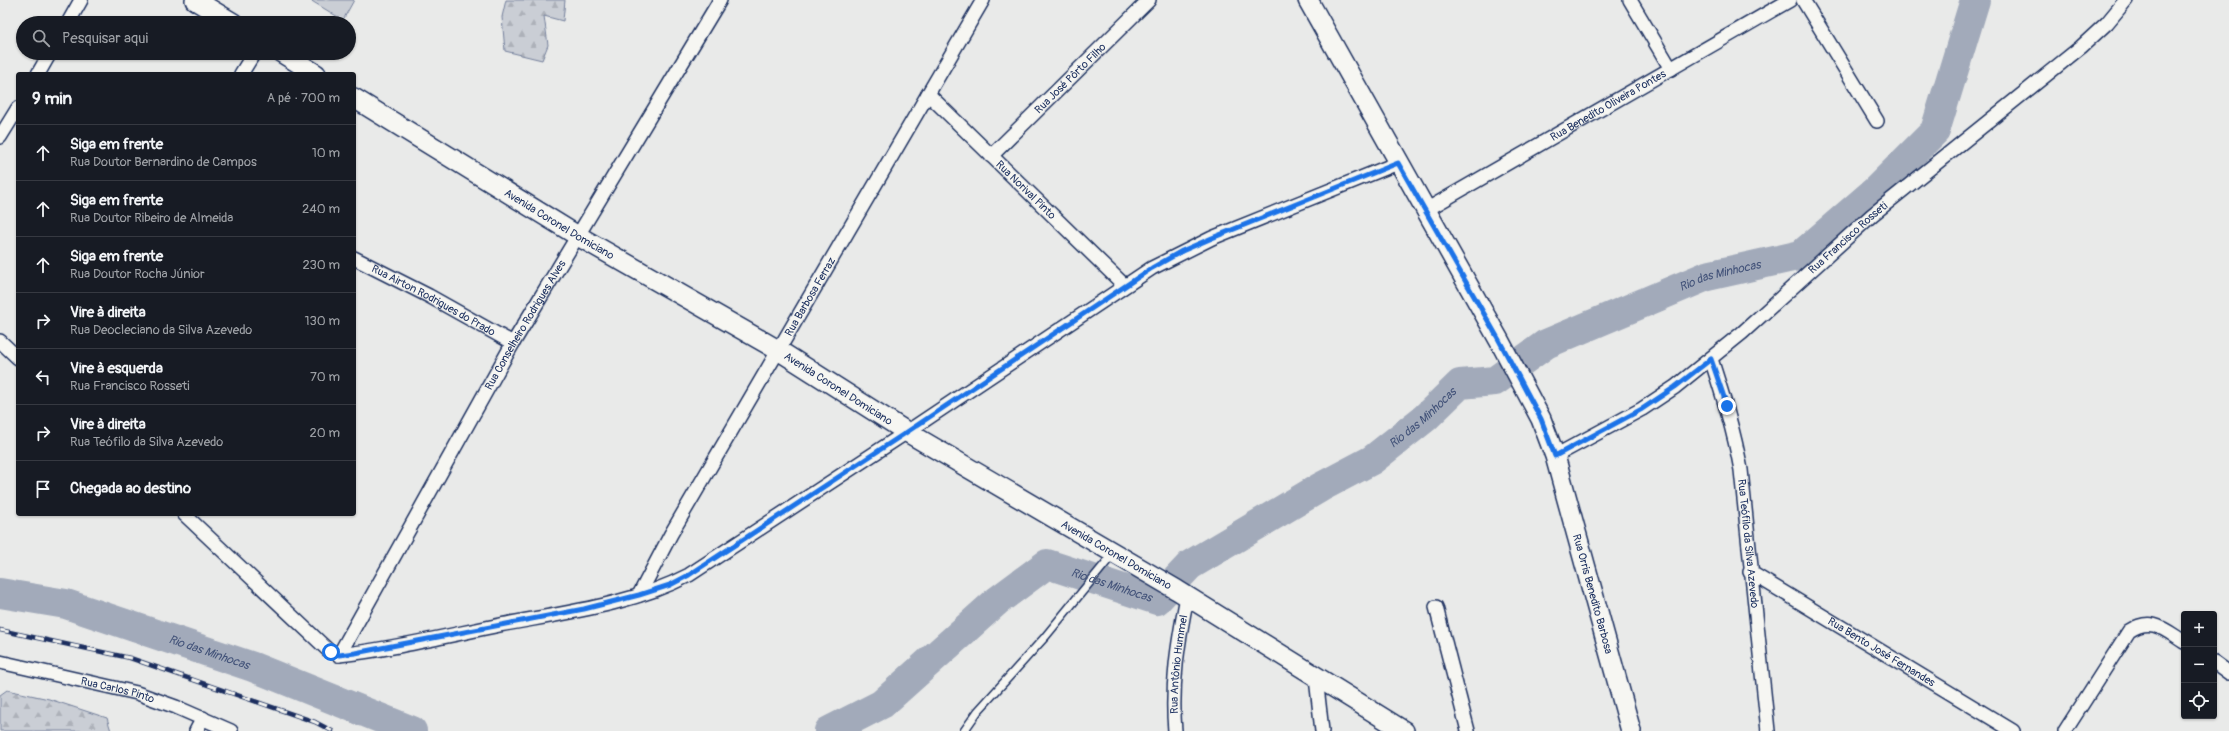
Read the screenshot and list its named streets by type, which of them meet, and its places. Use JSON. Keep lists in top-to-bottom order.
{
  "streets": {
    "street": [
      "Rua José Pôrto Filho",
      "Rua Benedito Oliveira Pontes",
      "Rua Norival Pinto",
      "Avenida Coronel Domiciano",
      "Rua Francisco Rosseti",
      "Rua Barbosa Ferraz",
      "Rua Airton Rodrigues do Prado",
      "Rua Conselheiro Rodrigues Alves",
      "Rua Teófilo da Silva Azevedo",
      "Rua Orris Benedito Barbosa",
      "Rua Bento José Fernandes",
      "Rua Antônio Hummel",
      "Rua Carlos Pinto"
    ]
  },
  "crossings": [
    ["Rua José Pôrto Filho", "Rua Norival Pinto"],
    ["Rua Benedito Oliveira Pontes", "Rua Orris Benedito Barbosa"],
    ["Rua Norival Pinto", "Rua Barbosa Ferraz"],
    ["Avenida Coronel Domiciano", "Rua Barbosa Ferraz"],
    ["Avenida Coronel Domiciano", "Rua Conselheiro Rodrigues Alves"],
    ["Avenida Coronel Domiciano", "Rua Antônio Hummel"],
    ["Rua Francisco Rosseti", "Rua Teófilo da Silva Azevedo"],
    ["Rua Francisco Rosseti", "Rua Orris Benedito Barbosa"],
    ["Rua Airton Rodrigues do Prado", "Rua Conselheiro Rodrigues Alves"],
    ["Rua Teófilo da Silva Azevedo", "Rua Bento José Fernandes"]
  ],
  "water": ["Rio das Minhocas"],
  "page": {
    "search": "Pesquisar aqui",
    "heading": ["9 min", "A pé · 700 m"],
    "list": [
      ["Siga em frente", "Rua Doutor Bernardino de Campos", "10 m"],
      ["Siga em frente", "Rua Doutor Ribeiro de Almeida", "240 m"],
      ["Siga em frente", "Rua Doutor Rocha Júnior", "230 m"],
      ["Vire à direita", "Rua Deocleciano da Silva Azevedo", "130 m"],
      ["Vire à esquerda", "Rua Francisco Rosseti", "70 m"],
      ["Vire à direita", "Rua Teófilo da Silva Azevedo", "20 m"],
      "Chegada ao destino"
    ],
    "map_buttons": ["+", "−"]
  }
}
